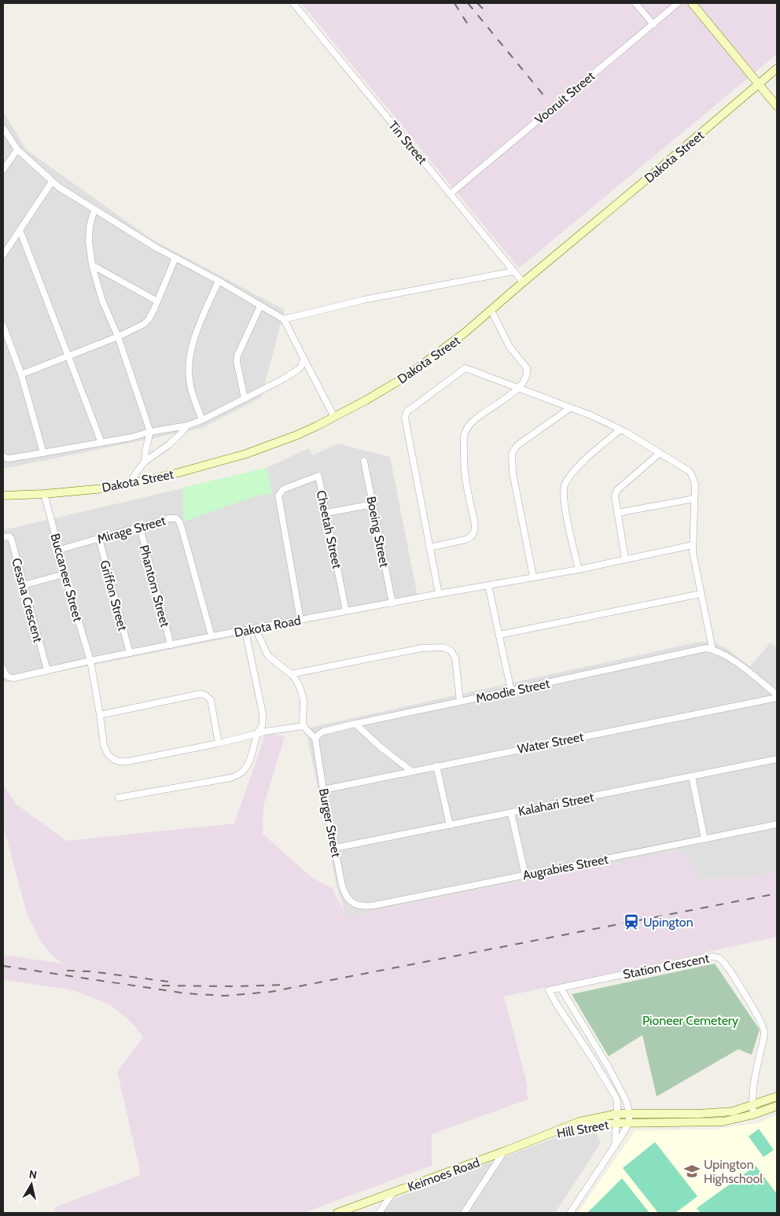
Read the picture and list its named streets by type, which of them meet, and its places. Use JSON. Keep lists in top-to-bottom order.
{
  "streets": {
    "street": [
      "Vooruit Street",
      "Tin Street",
      "Dakota Street",
      "Mirage Street",
      "Cheetah Street",
      "Boeing Street",
      "Buccaneer Street",
      "Phantom Street",
      "Griffon Street",
      "Cessna Crescent",
      "Dakota Road",
      "Moodie Street",
      "Water Street",
      "Kalahari Street",
      "Burger Street",
      "Augrabies Street",
      "Station Crescent",
      "Hill Street",
      "Keimoes Road"
    ]
  },
  "crossings": [
    ["Vooruit Street", "Tin Street"],
    ["Tin Street", "Dakota Street"],
    ["Dakota Street", "Buccaneer Street"],
    ["Mirage Street", "Buccaneer Street"],
    ["Mirage Street", "Phantom Street"],
    ["Mirage Street", "Griffon Street"],
    ["Mirage Street", "Dakota Road"],
    ["Cheetah Street", "Dakota Road"],
    ["Boeing Street", "Dakota Road"],
    ["Buccaneer Street", "Dakota Road"],
    ["Phantom Street", "Dakota Road"],
    ["Griffon Street", "Dakota Road"],
    ["Cessna Crescent", "Dakota Road"],
    ["Moodie Street", "Burger Street"],
    ["Water Street", "Burger Street"],
    ["Kalahari Street", "Burger Street"],
    ["Burger Street", "Augrabies Street"],
    ["Station Crescent", "Hill Street"],
    ["Hill Street", "Keimoes Road"]
  ],
  "parks": ["Pioneer Cemetery"],
  "places": {
    "station": ["Upington"],
    "school or university": ["Upington Highschool"]
  },
  "north": "top"
}
